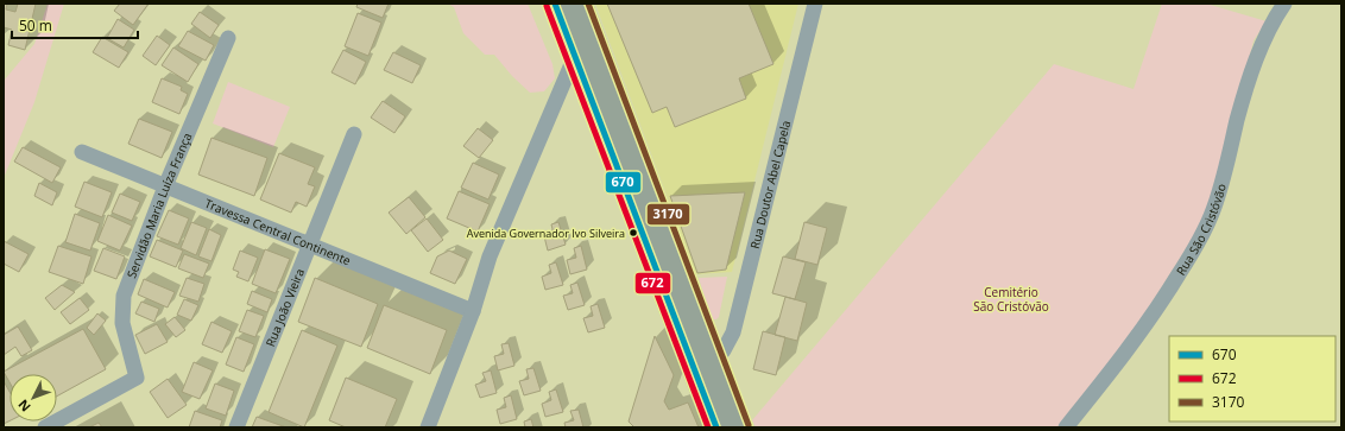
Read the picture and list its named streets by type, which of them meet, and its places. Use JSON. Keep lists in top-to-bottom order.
{
  "streets": {
    "street": [
      "Rua Doutor Abel Capela",
      "Servidão Maria Luíza França",
      "Rua São Cristóvão",
      "Travessa Central Continente",
      "Rua João Vieira"
    ]
  },
  "crossings": [
    ["Servidão Maria Luíza França", "Travessa Central Continente"],
    ["Travessa Central Continente", "Rua João Vieira"]
  ],
  "parks": ["Cemitério São Cristóvão"],
  "places": ["Avenida Governador Ivo Silveira"],
  "lines": ["transit line 670", "transit line 3170", "transit line 672"],
  "legend": ["670", "672", "3170"],
  "scale_bar": "50 m",
  "north": "bottom left"
}
